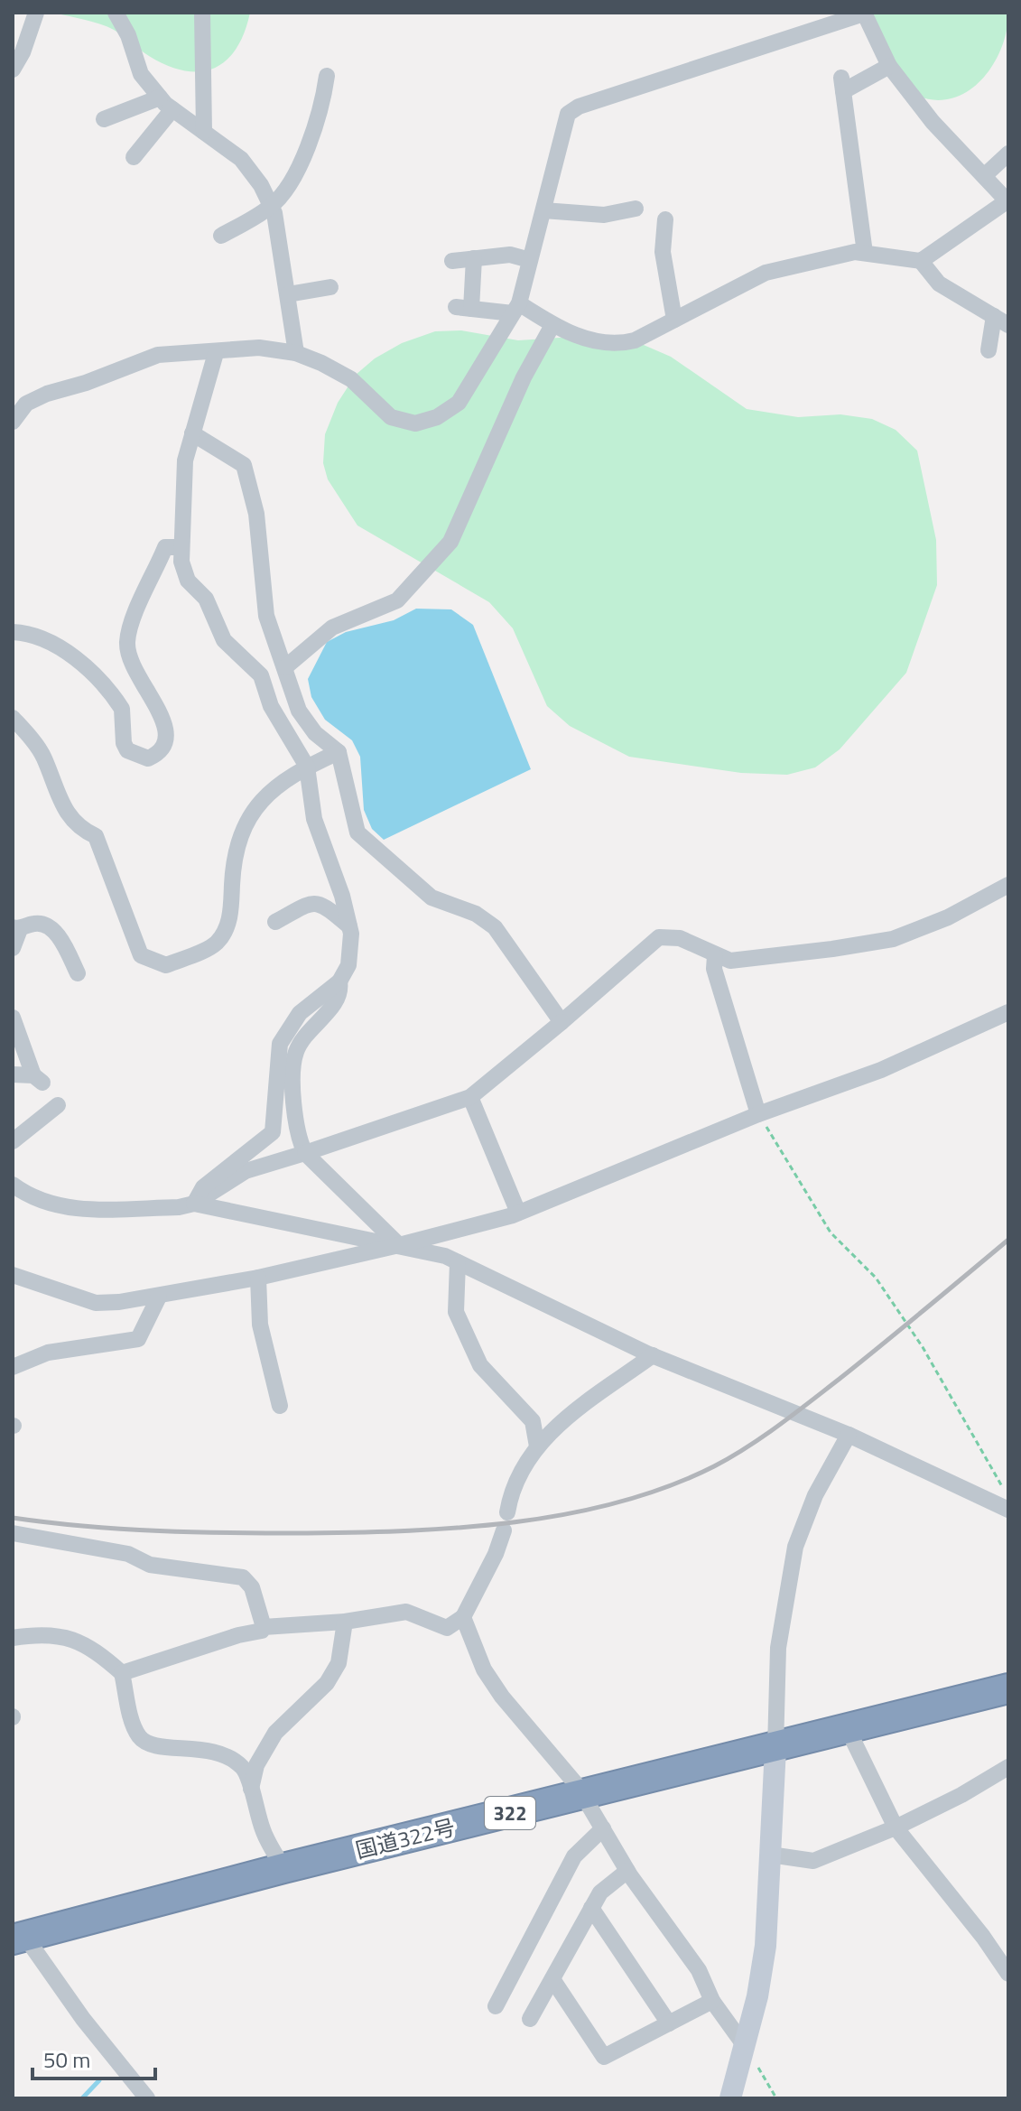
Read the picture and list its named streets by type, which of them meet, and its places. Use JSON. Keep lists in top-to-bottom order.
{
  "streets": {
    "highway": ["322", "国道322号"]
  },
  "scale_bar": "50 m"
}
